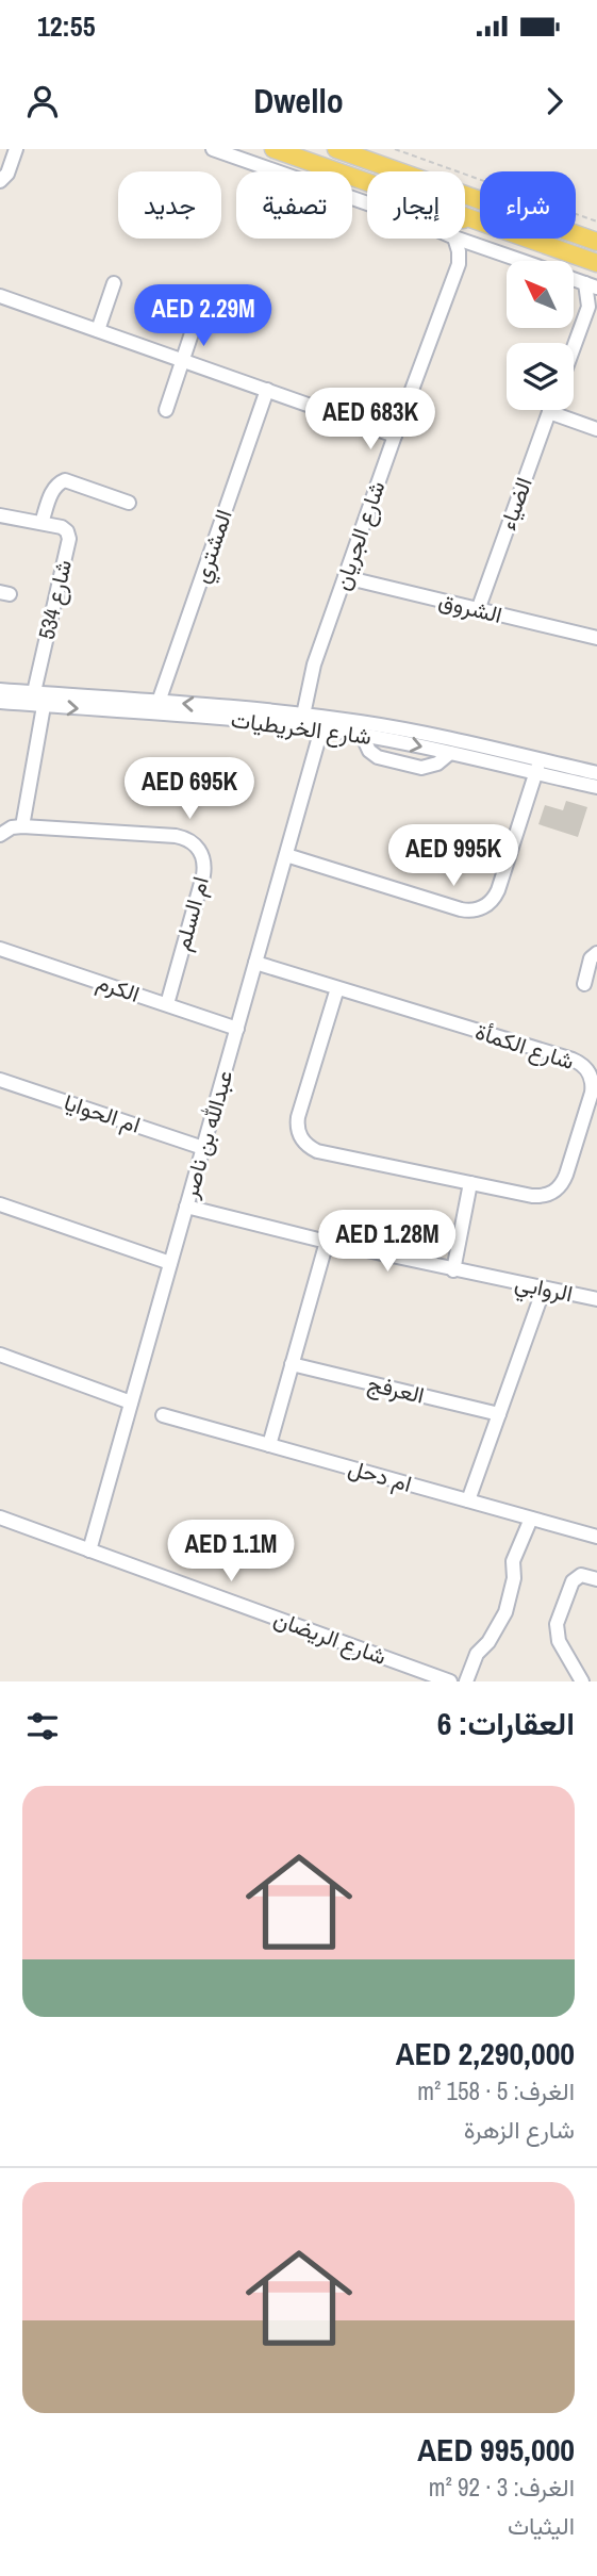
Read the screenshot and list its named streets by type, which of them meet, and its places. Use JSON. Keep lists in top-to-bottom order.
{
  "streets": {
    "street": [
      "الضياء",
      "شارع الجريان",
      "المشتري",
      "شارع 534",
      "الشروق",
      "شارع الخريطيات",
      "ام السلم",
      "الكرم",
      "شارع الكمأة",
      "ام الحوايا",
      "عبدالله بن ناصر",
      "الروابي",
      "العرفج",
      "ام دحل",
      "شارع الريضان"
    ]
  },
  "crossings": [
    ["الضياء", "الشروق"],
    ["شارع الجريان", "الشروق"],
    ["شارع الجريان", "شارع الخريطيات"],
    ["المشتري", "شارع الخريطيات"],
    ["شارع 534", "شارع الخريطيات"],
    ["شارع الخريطيات", "عبدالله بن ناصر"],
    ["ام السلم", "الكرم"],
    ["الكرم", "عبدالله بن ناصر"],
    ["شارع الكمأة", "عبدالله بن ناصر"],
    ["ام الحوايا", "عبدالله بن ناصر"],
    ["عبدالله بن ناصر", "الروابي"],
    ["عبدالله بن ناصر", "شارع الريضان"]
  ],
  "north": "top left",
  "page": {
    "status": "12:55",
    "header": "Dwello",
    "chip": [
      "شراء",
      "إيجار",
      "تصفية",
      "جديد"
    ],
    "price": [
      "AED 2.29M",
      "AED 683K",
      "AED 695K",
      "AED 995K",
      "AED 1.28M",
      "AED 1.1M"
    ],
    "heading": "العقارات: 6",
    "list": [
      {
        "name": "AED 2,290,000",
        "note": "الغرف: 5 · 158 m² · شارع الزهرة"
      },
      {
        "name": "AED 995,000",
        "note": "الغرف: 3 · 92 m² · اليثياث"
      }
    ]
  }
}
